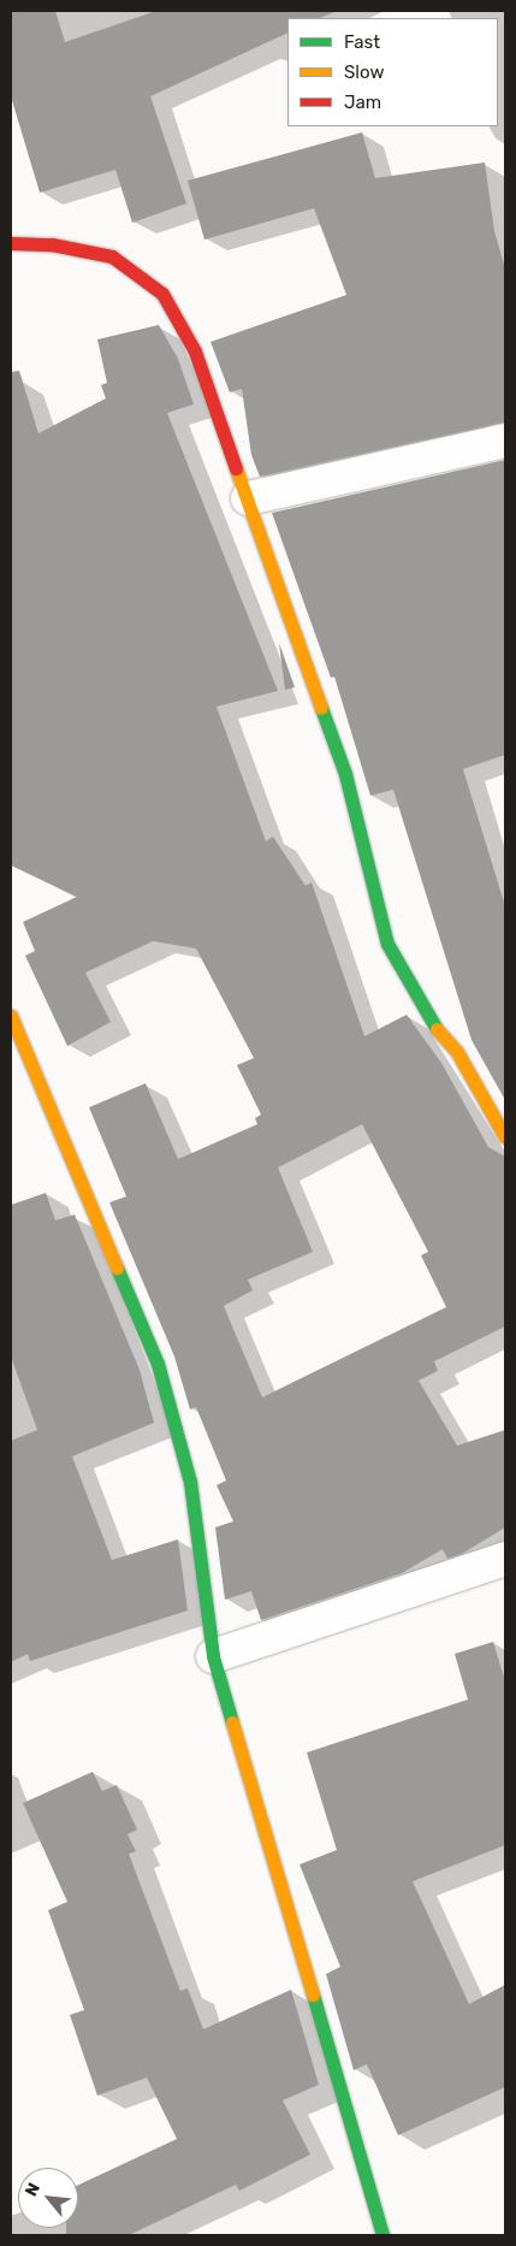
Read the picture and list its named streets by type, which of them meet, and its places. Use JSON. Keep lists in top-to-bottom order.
{
  "legend": ["Fast", "Slow", "Jam"],
  "north": "top left"
}
